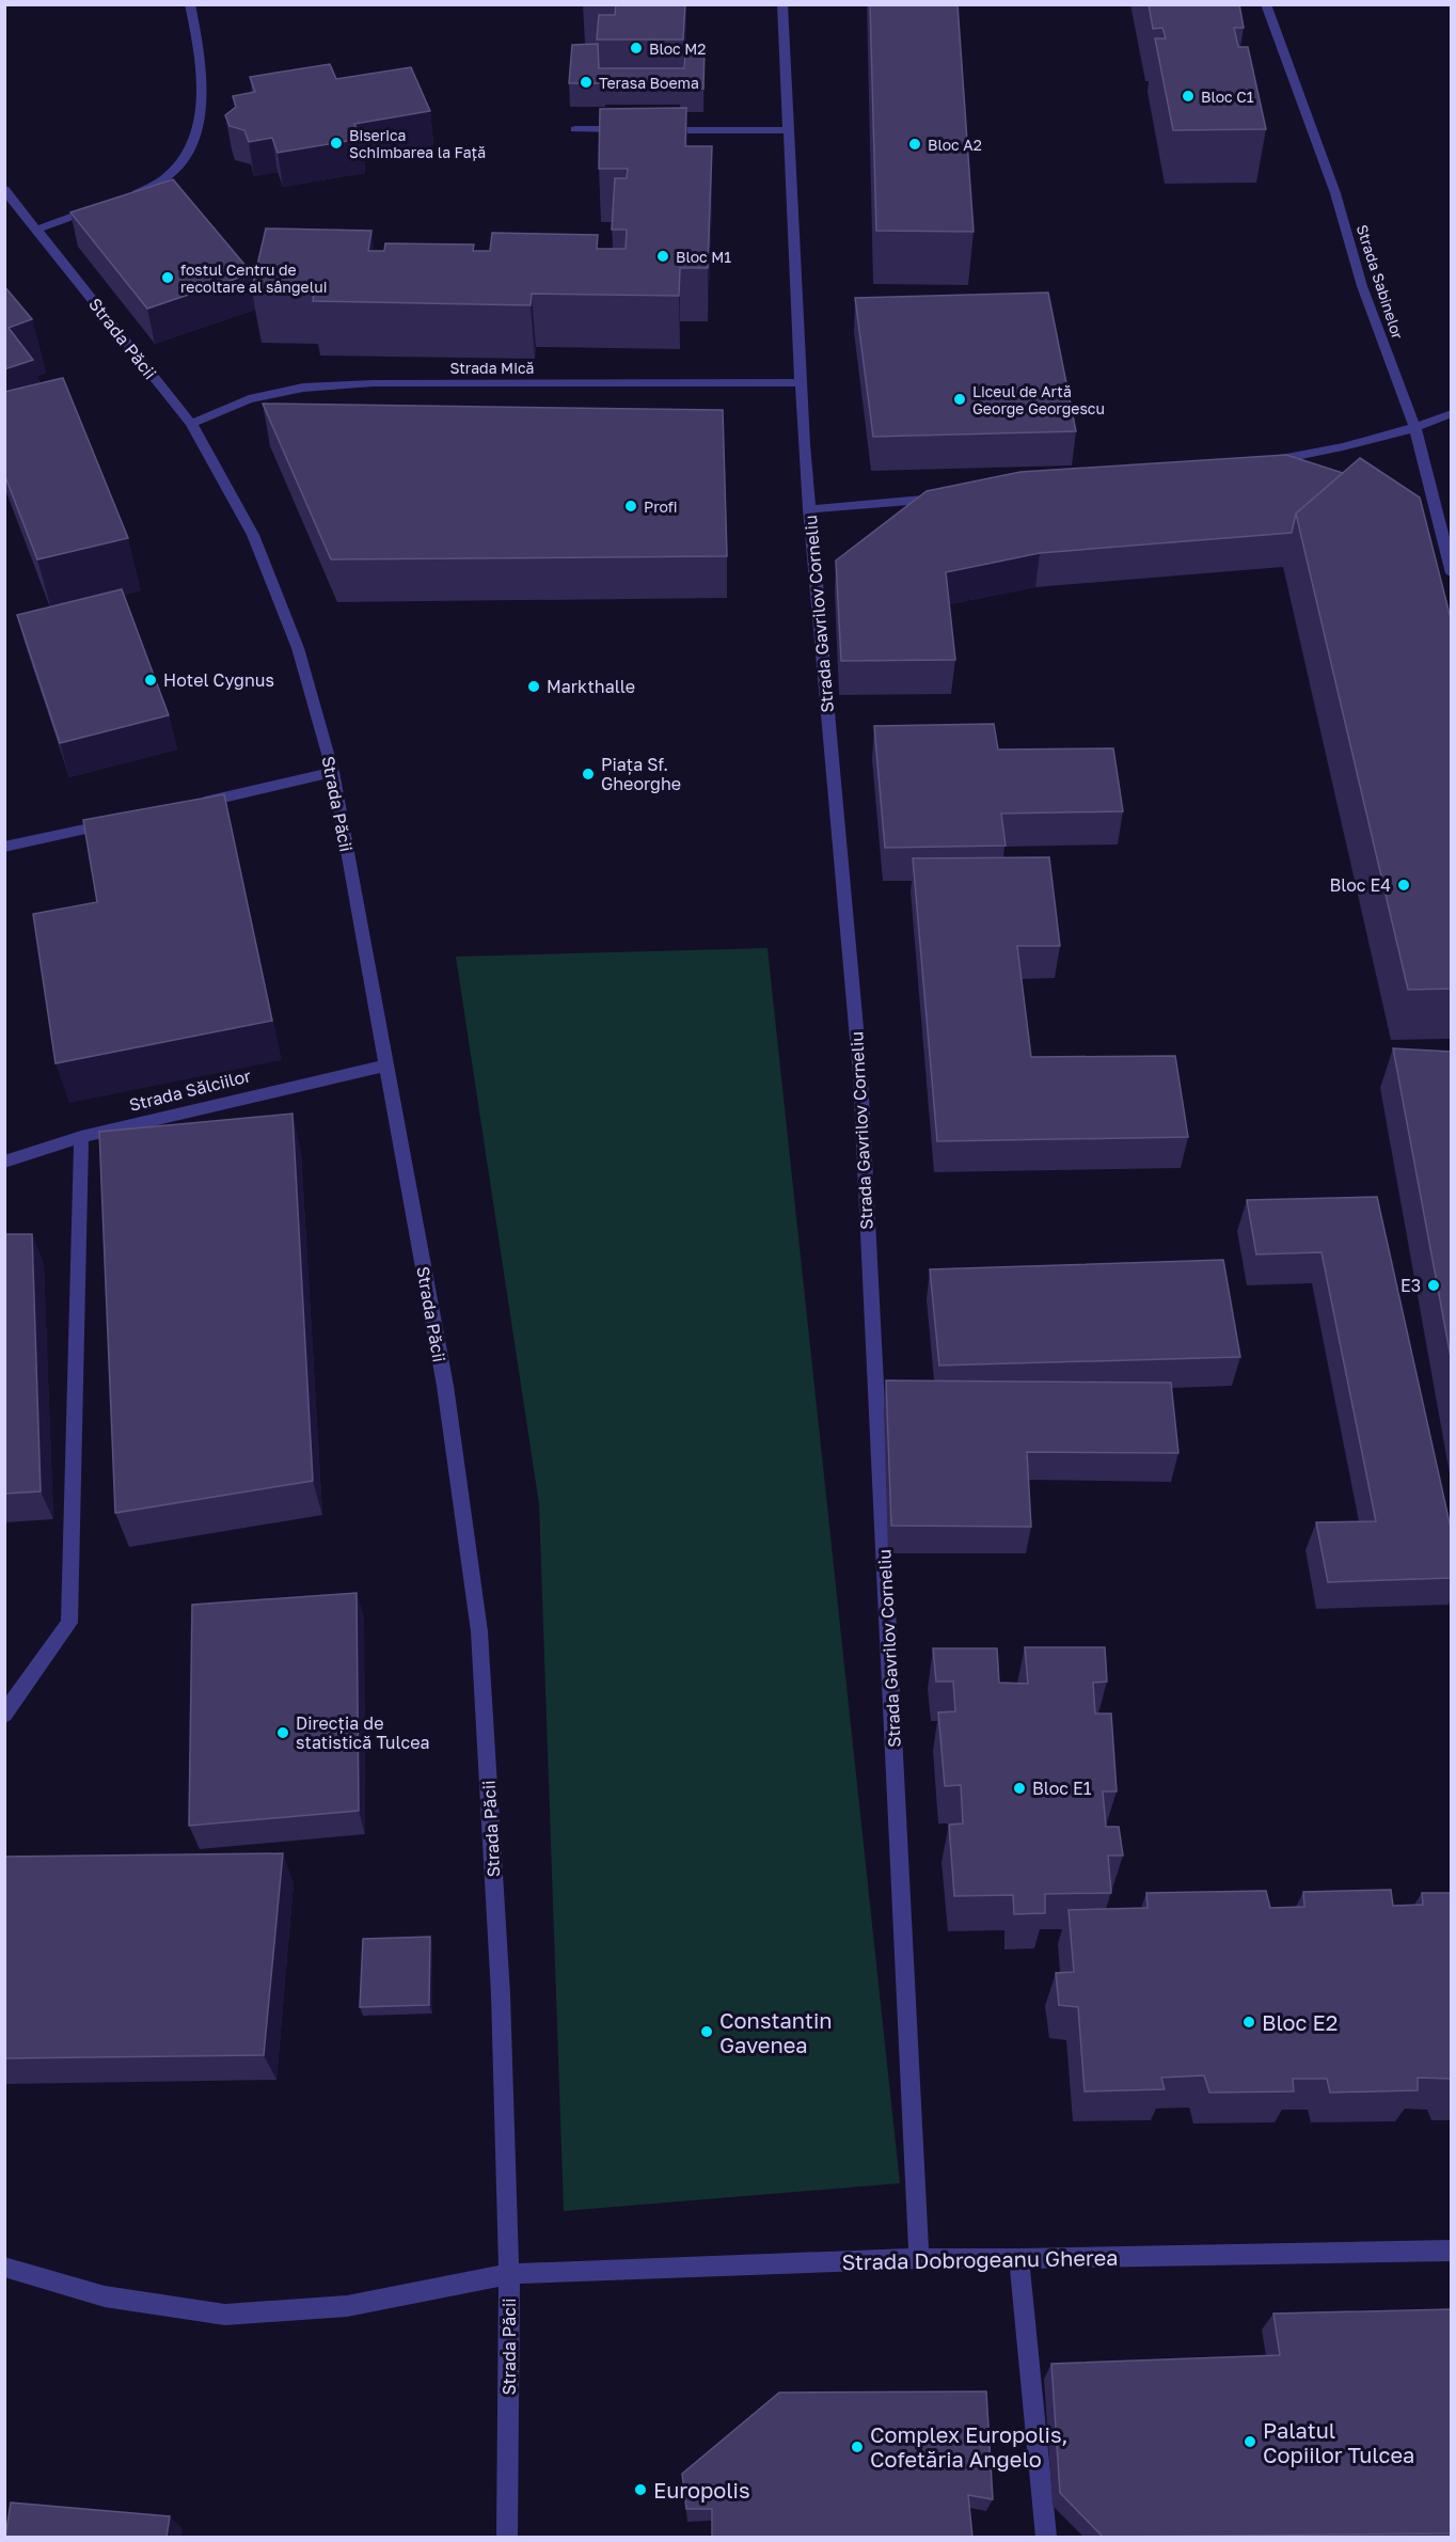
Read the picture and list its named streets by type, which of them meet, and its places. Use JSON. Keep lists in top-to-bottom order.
{
  "streets": {
    "street": [
      "Strada Sabinelor",
      "Strada Păcii",
      "Strada Mică",
      "Strada Gavrilov Corneliu",
      "Strada Sălciilor",
      "Strada Dobrogeanu Gherea"
    ]
  },
  "crossings": [
    ["Strada Păcii", "Strada Mică"],
    ["Strada Păcii", "Strada Sălciilor"],
    ["Strada Păcii", "Strada Dobrogeanu Gherea"],
    ["Strada Mică", "Strada Gavrilov Corneliu"],
    ["Strada Gavrilov Corneliu", "Strada Dobrogeanu Gherea"]
  ],
  "places": [
    "Bloc M2",
    "Terasa Boema",
    "Bloc C1",
    "Biserica Schimbarea la Față",
    "Bloc A2",
    "Bloc M1",
    "fostul Centru de recoltare al sângelui",
    "Liceul de Artă George Georgescu",
    "Profi",
    "Hotel Cygnus",
    "Markthalle",
    "Piața Sf. Gheorghe",
    "Bloc E4",
    "E3",
    "Direcția de statistică Tulcea",
    "Bloc E1",
    "Bloc E2",
    "Constantin Gavenea",
    "Palatul Copiilor Tulcea",
    "Complex Europolis, Cofetăria Angelo",
    "Europolis"
  ]
}
